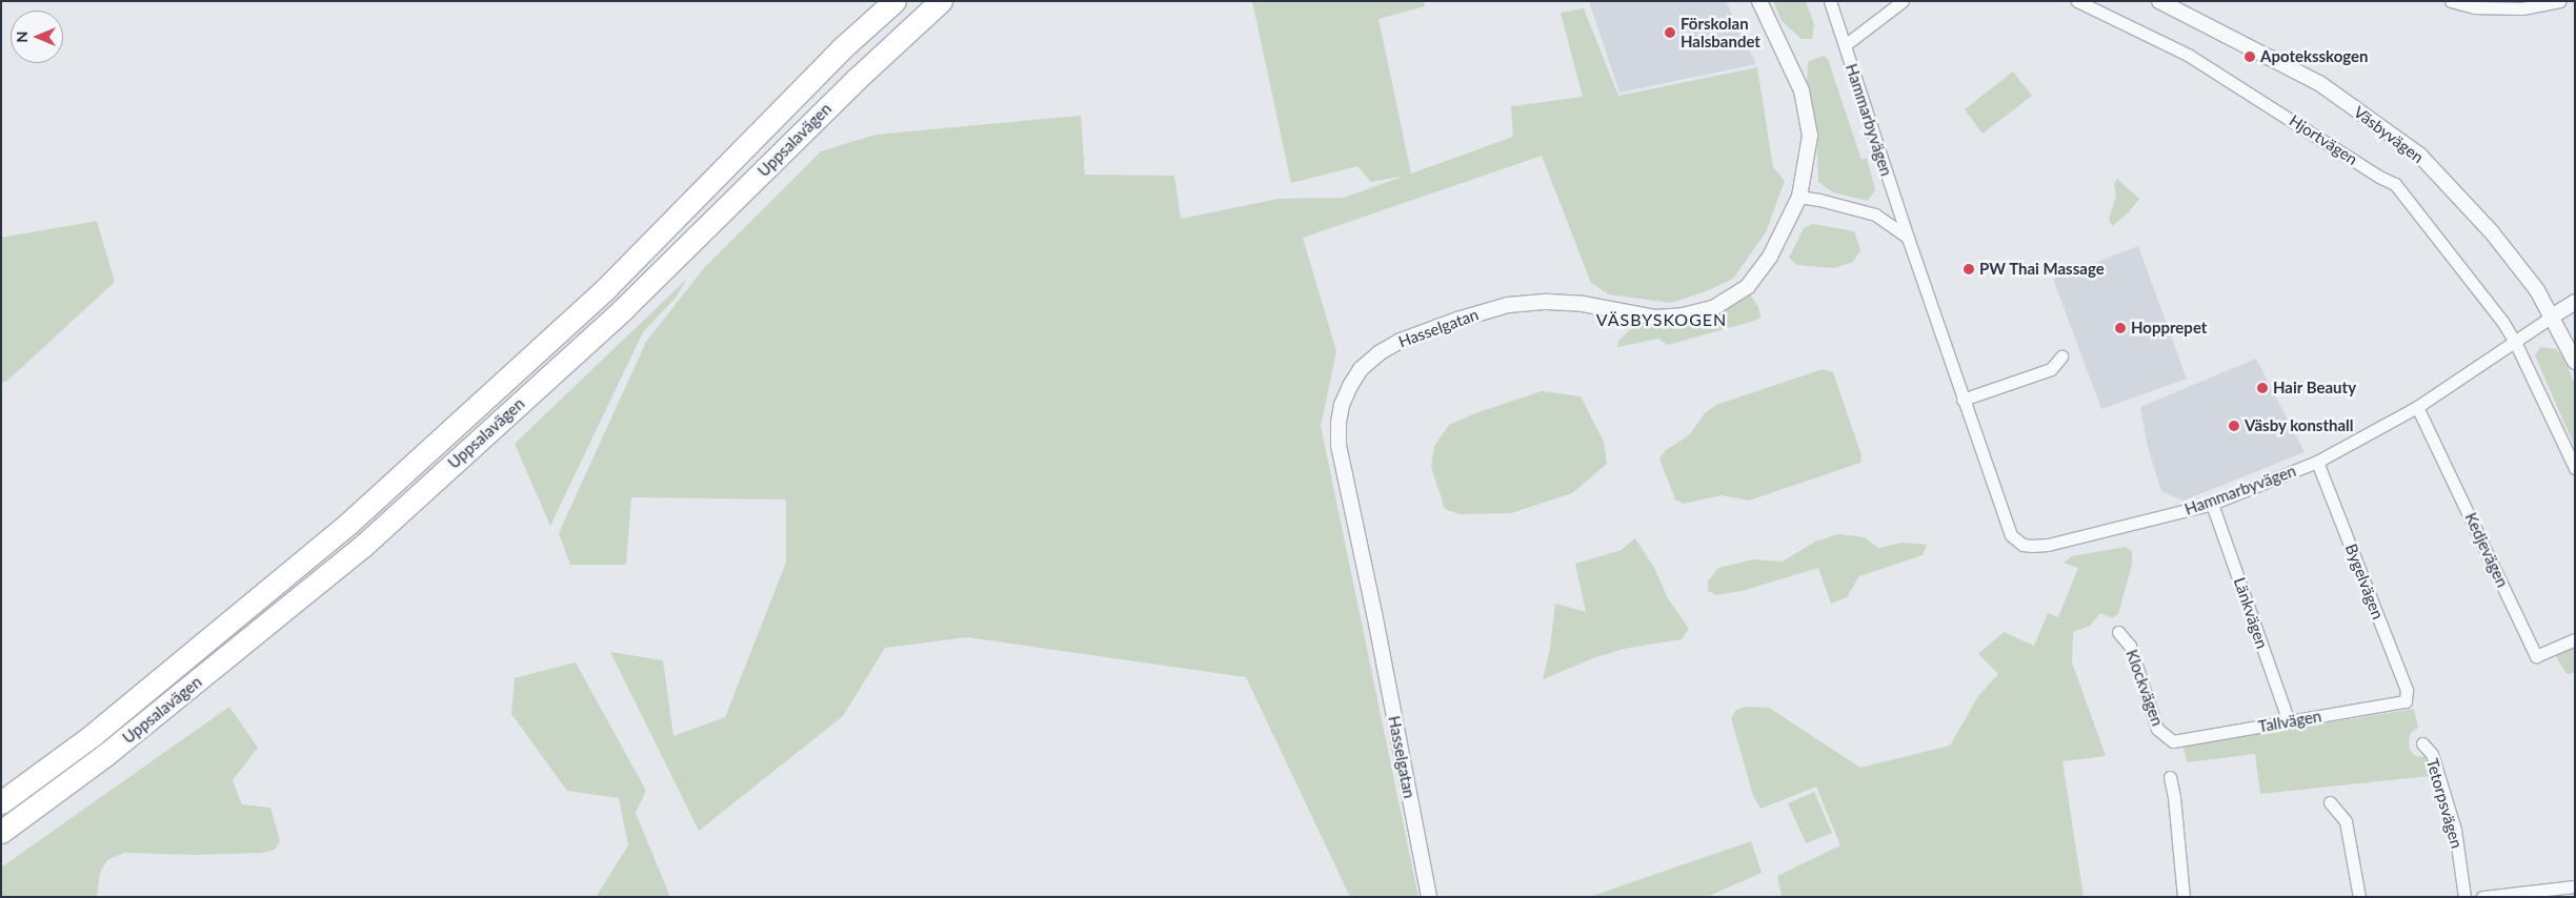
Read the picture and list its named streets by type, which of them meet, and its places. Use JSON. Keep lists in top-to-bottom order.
{
  "streets": {
    "highway": ["Uppsalavägen"],
    "street": [
      "Hammarbyvägen",
      "Väsbyvägen",
      "Hjortvägen",
      "Hasselgatan",
      "Kedjevägen",
      "Bygelvägen",
      "Länkvägen",
      "Klockvägen",
      "Tallvägen",
      "Tetorpsvägen"
    ]
  },
  "crossings": [
    ["Hammarbyvägen", "Väsbyvägen"],
    ["Hammarbyvägen", "Hjortvägen"],
    ["Hammarbyvägen", "Kedjevägen"],
    ["Hammarbyvägen", "Bygelvägen"],
    ["Hammarbyvägen", "Länkvägen"],
    ["Bygelvägen", "Tallvägen"],
    ["Länkvägen", "Tallvägen"],
    ["Klockvägen", "Tallvägen"]
  ],
  "districts": ["VÄSBYSKOGEN"],
  "places": [
    "Förskolan Halsbandet",
    "Apoteksskogen",
    "PW Thai Massage",
    "Hopprepet",
    "Hair Beauty",
    "Väsby konsthall"
  ],
  "north": "left"
}
